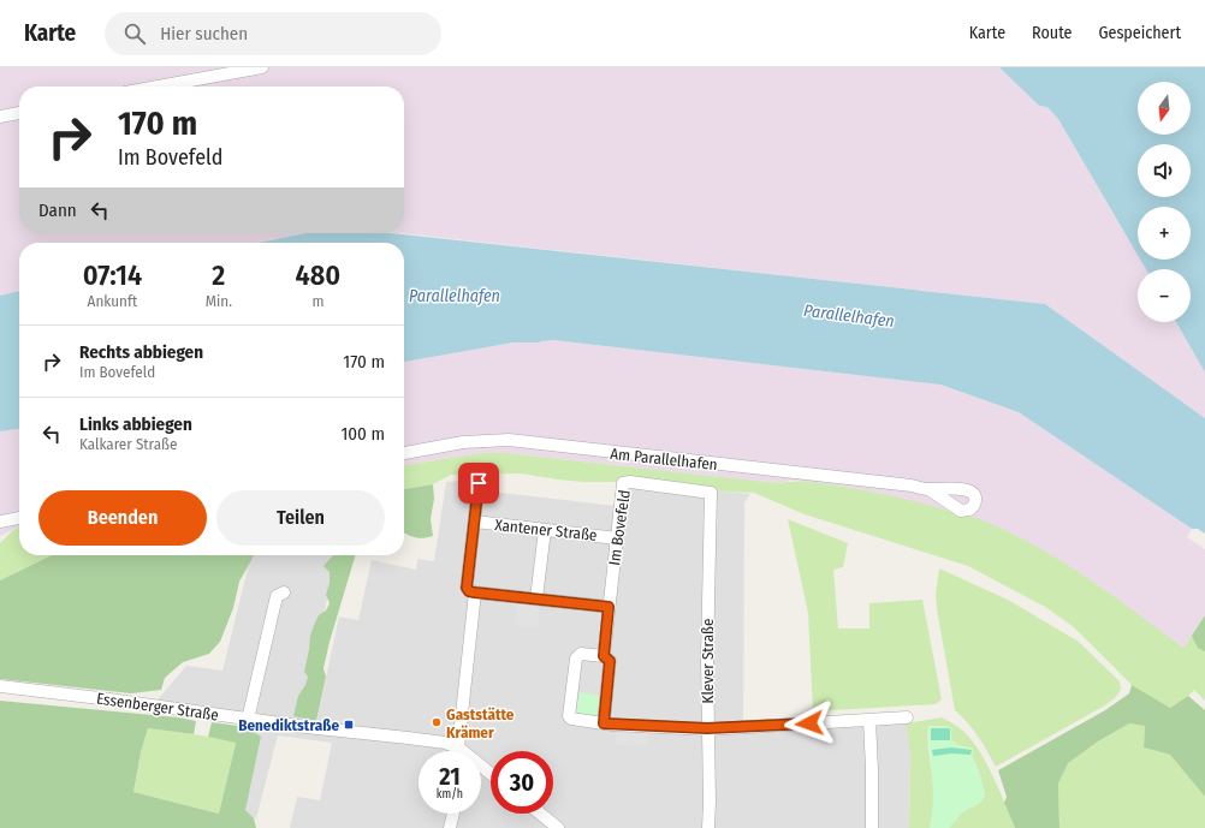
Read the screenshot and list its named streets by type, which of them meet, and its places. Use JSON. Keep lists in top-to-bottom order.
{
  "streets": {
    "street": [
      "Am Parallelhafen",
      "Im Bovefeld",
      "Xantener Straße",
      "Klever Straße",
      "Essenberger Straße"
    ]
  },
  "crossings": [
    ["Im Bovefeld", "Xantener Straße"],
    ["Im Bovefeld", "Klever Straße"]
  ],
  "water": ["Parallelhafen"],
  "places": {
    "other": ["Gaststätte Krämer"],
    "transit": ["Benediktstraße"]
  },
  "north": "bottom",
  "page": {
    "header": "Karte",
    "search": "Hier suchen",
    "nav": ["Karte", "Route", "Gespeichert"],
    "map_buttons": ["+", "−"],
    "turn": ["170 m", "Im Bovefeld"],
    "then": "Dann",
    "eta": [
      "07:14",
      "Ankunft",
      "2",
      "Min.",
      "480",
      "m"
    ],
    "list": [
      {
        "name": "Rechts abbiegen",
        "note": "Im Bovefeld",
        "value": "170 m"
      },
      {
        "name": "Links abbiegen",
        "note": "Kalkarer Straße",
        "value": "100 m"
      }
    ],
    "buttons": ["Beenden", "Teilen"],
    "speed": "21 km/h",
    "limit": "30"
  }
}
